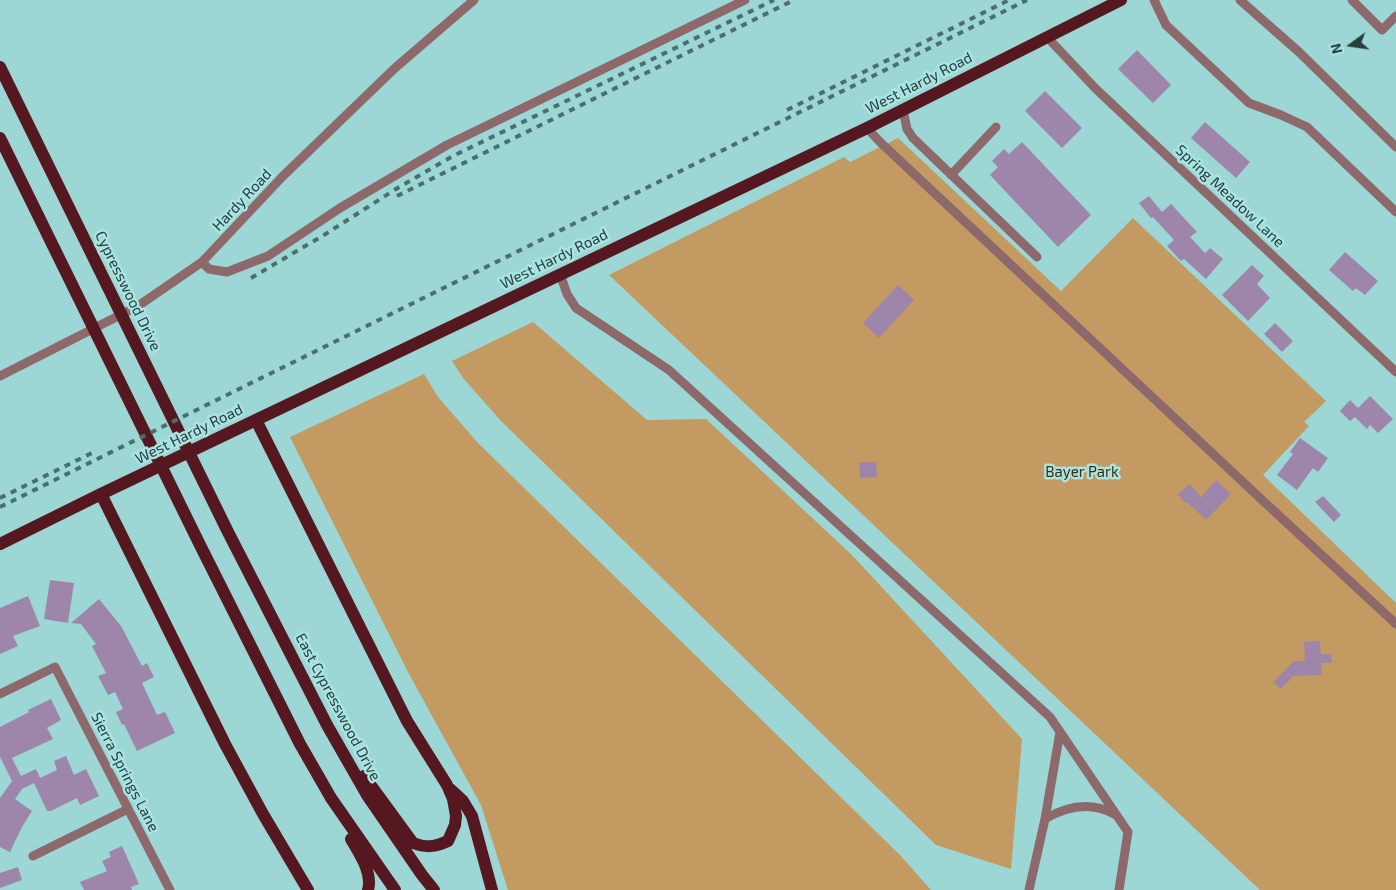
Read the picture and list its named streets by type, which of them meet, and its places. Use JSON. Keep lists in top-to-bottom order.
{
  "streets": {
    "main road": ["West Hardy Road", "Cypresswood Drive", "East Cypresswood Drive"],
    "street": ["Spring Meadow Lane", "Hardy Road", "Sierra Springs Lane"]
  },
  "crossings": [
    ["West Hardy Road", "Spring Meadow Lane"],
    ["Cypresswood Drive", "East Cypresswood Drive"]
  ],
  "parks": ["Bayer Park"],
  "north": "left"
}
